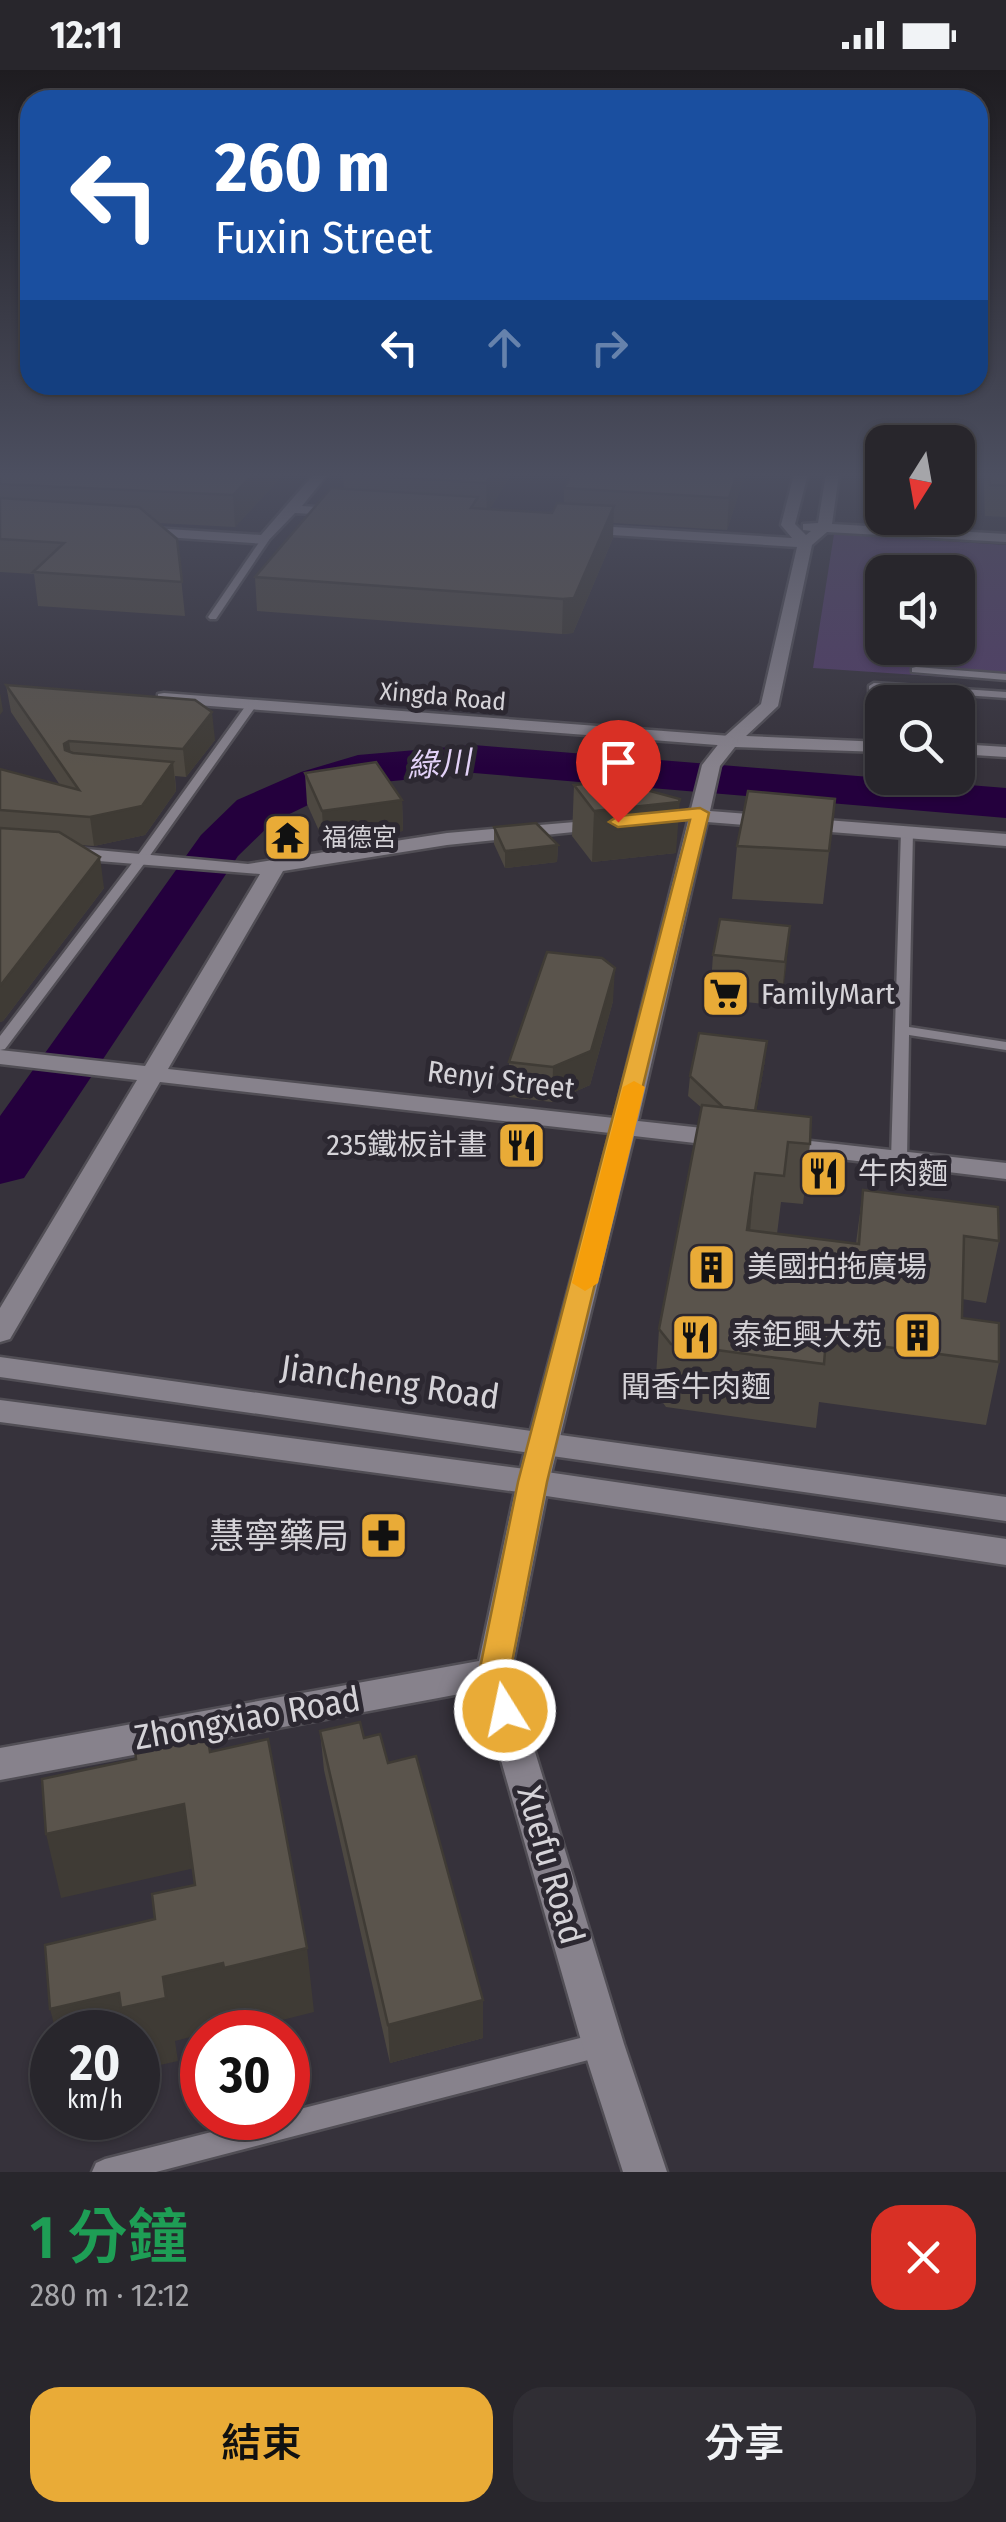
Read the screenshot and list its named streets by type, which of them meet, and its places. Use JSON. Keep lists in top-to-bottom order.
{
  "streets": {
    "street": [
      "Xingda Road",
      "Renyi Street",
      "Jiancheng Road",
      "Zhongxiao Road",
      "Xuefu Road"
    ]
  },
  "crossings": [
    ["Xingda Road", "Xuefu Road"],
    ["Renyi Street", "Xuefu Road"],
    ["Jiancheng Road", "Xuefu Road"],
    ["Zhongxiao Road", "Xuefu Road"]
  ],
  "water": ["綠川"],
  "places": {
    "temple": ["福德宮"],
    "supermarket": ["FamilyMart"],
    "restaurant": ["235鐵板計畫", "牛肉麵", "聞香牛肉麵"],
    "building": ["美國拍拖廣場", "泰鉅興大苑"],
    "pharmacy": ["慧寧藥局"]
  },
  "north": "bottom",
  "page": {
    "status": "12:11",
    "turn": ["260 m", "Fuxin Street"],
    "speed": "20 km/h",
    "limit": "30",
    "heading": ["1 分鐘", "280 m · 12:12"],
    "buttons": ["結束", "分享"]
  }
}
